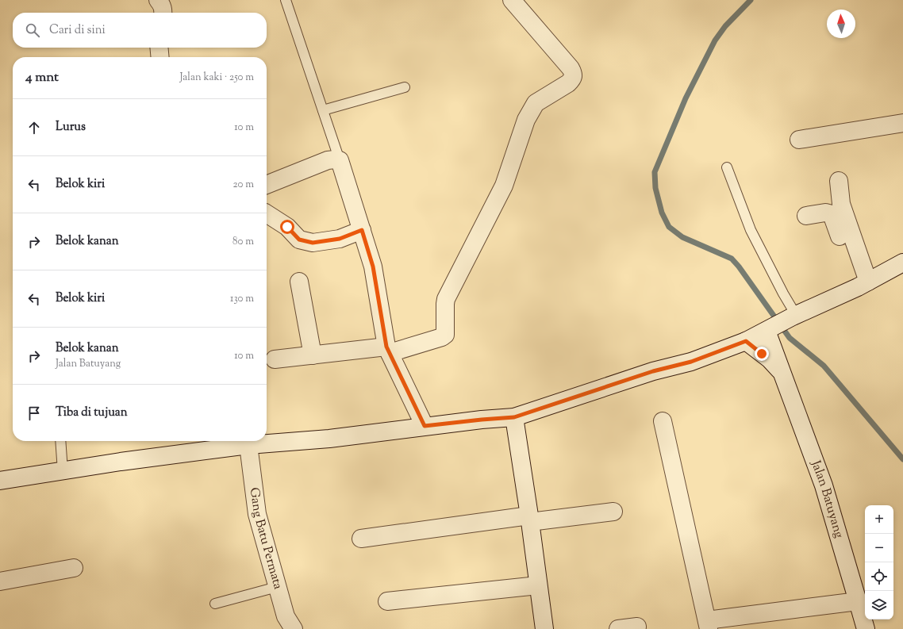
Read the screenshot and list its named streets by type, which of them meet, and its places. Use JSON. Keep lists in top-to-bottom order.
{
  "streets": {
    "street": ["Jalan Batuyang", "Gang Batu Permata"]
  },
  "north": "top",
  "page": {
    "search": "Cari di sini",
    "heading": ["4 mnt", "Jalan kaki · 250 m"],
    "list": [
      ["Lurus", "10 m"],
      ["Belok kiri", "20 m"],
      ["Belok kanan", "80 m"],
      ["Belok kiri", "130 m"],
      ["Belok kanan", "Jalan Batuyang", "10 m"],
      "Tiba di tujuan"
    ],
    "map_buttons": ["+", "−"]
  }
}
